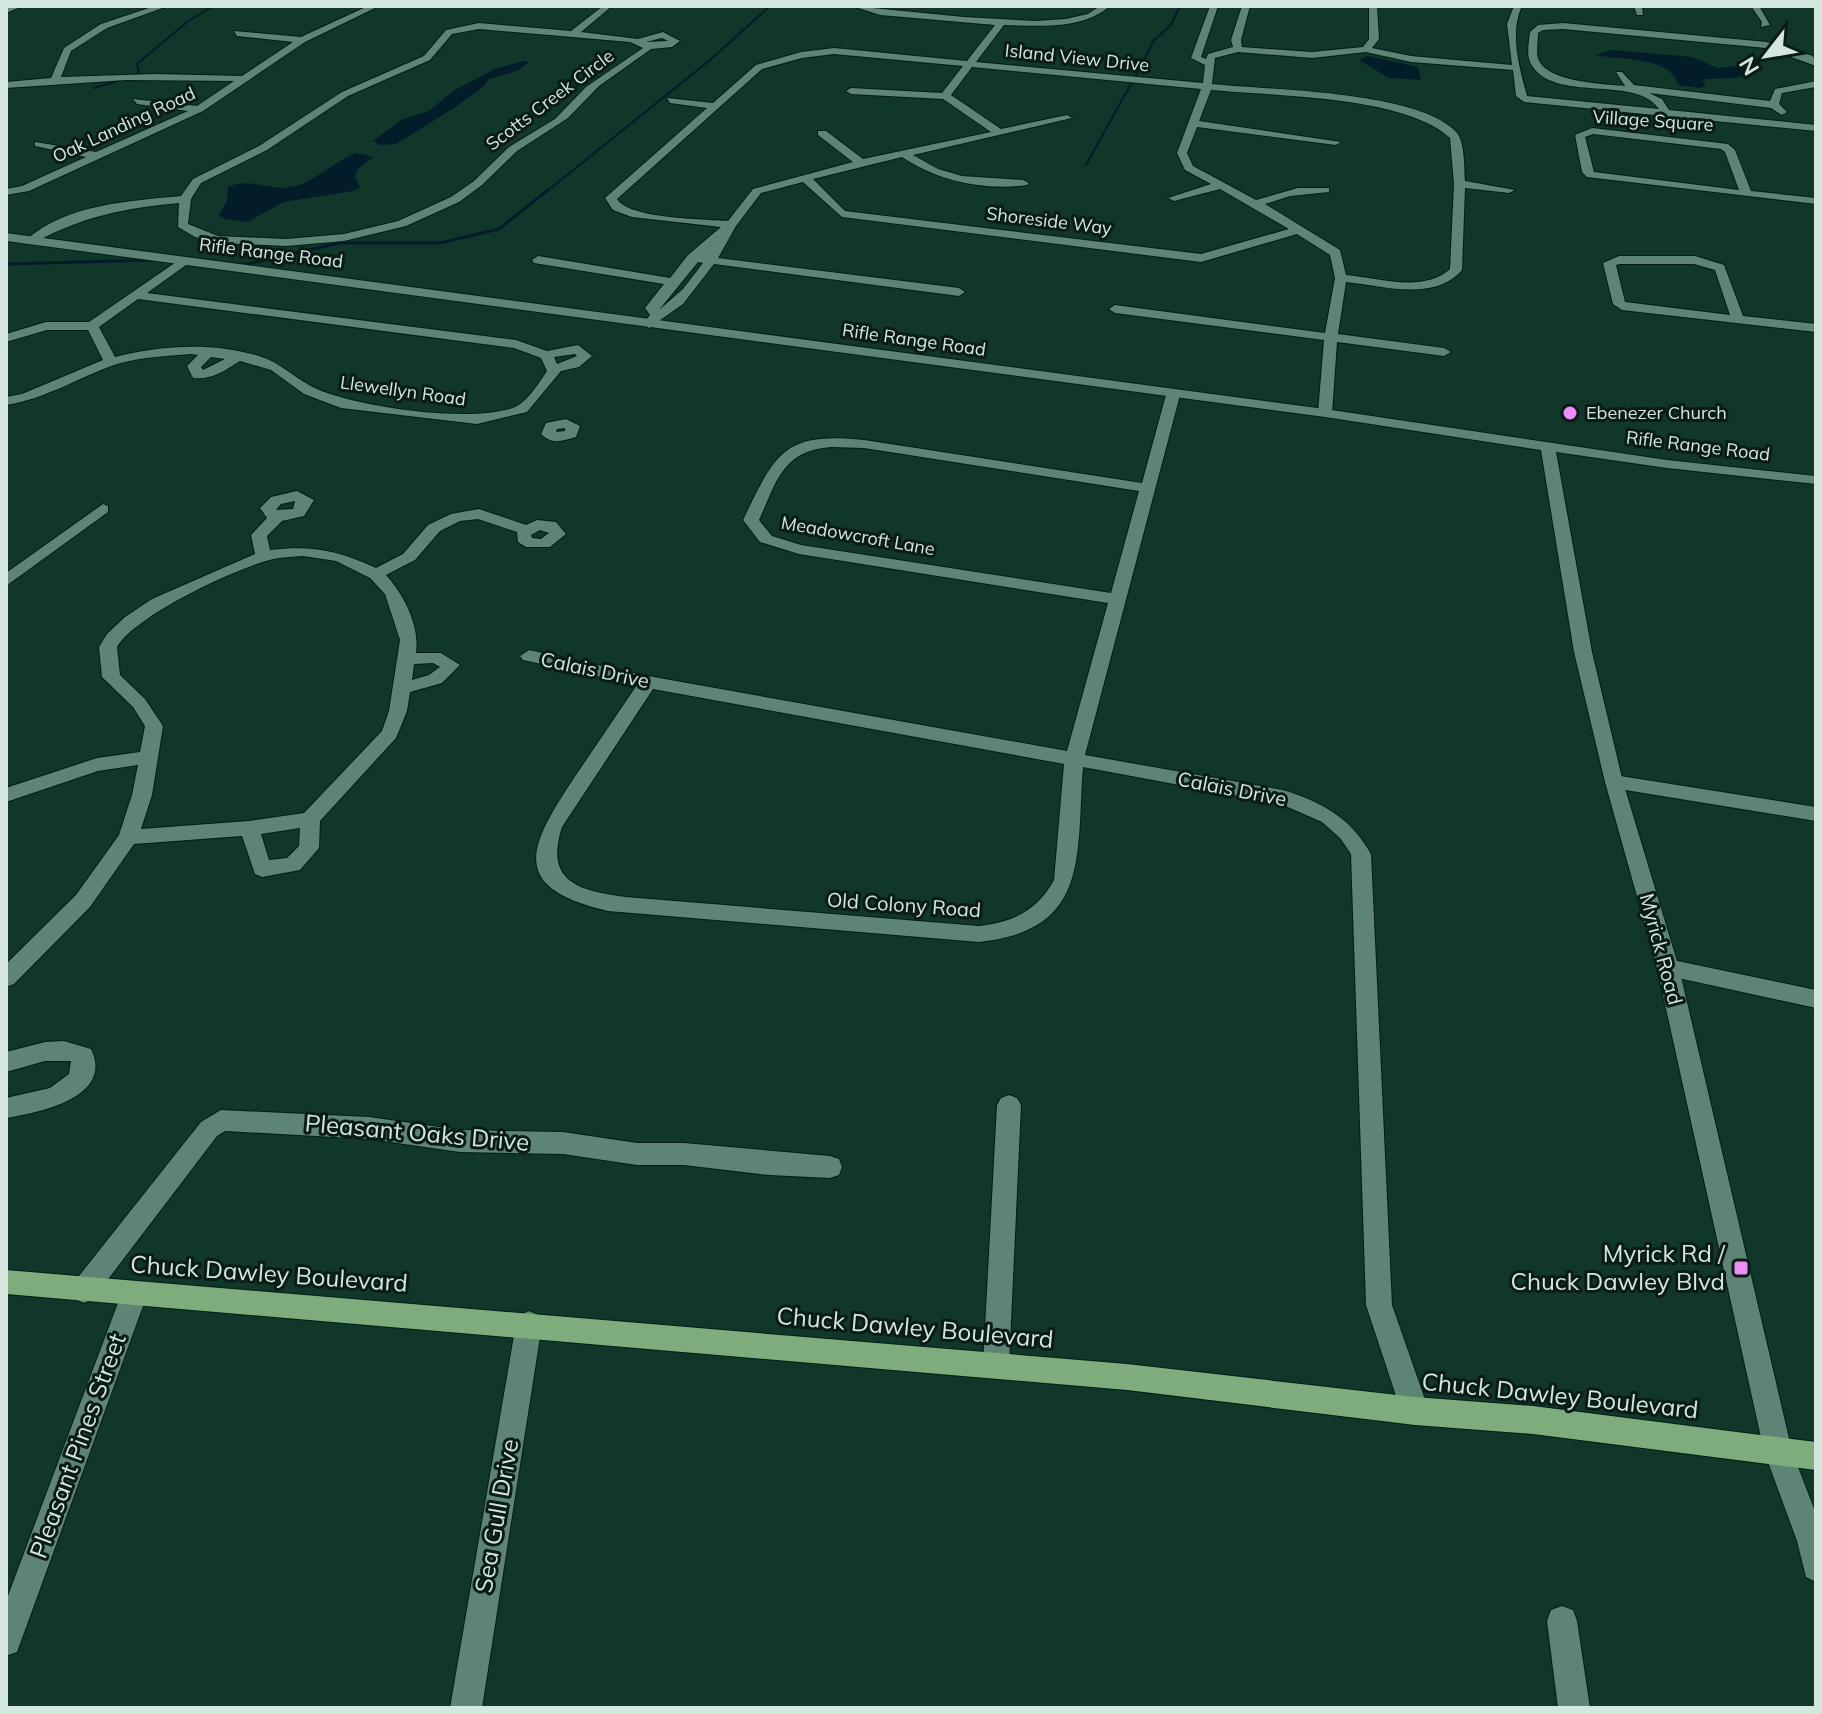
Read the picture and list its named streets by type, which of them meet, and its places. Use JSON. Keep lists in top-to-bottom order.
{
  "streets": {
    "main road": ["Chuck Dawley Boulevard"],
    "street": [
      "Island View Drive",
      "Scotts Creek Circle",
      "Village Square",
      "Oak Landing Road",
      "Shoreside Way",
      "Rifle Range Road",
      "Llewellyn Road",
      "Meadowcroft Lane",
      "Calais Drive",
      "Old Colony Road",
      "Myrick Road",
      "Pleasant Oaks Drive",
      "Pleasant Pines Street",
      "Sea Gull Drive"
    ]
  },
  "crossings": [
    ["Rifle Range Road", "Old Colony Road"],
    ["Rifle Range Road", "Myrick Road"],
    ["Meadowcroft Lane", "Old Colony Road"],
    ["Calais Drive", "Old Colony Road"],
    ["Calais Drive", "Chuck Dawley Boulevard"],
    ["Myrick Road", "Chuck Dawley Boulevard"],
    ["Pleasant Oaks Drive", "Chuck Dawley Boulevard"],
    ["Chuck Dawley Boulevard", "Pleasant Pines Street"],
    ["Chuck Dawley Boulevard", "Sea Gull Drive"]
  ],
  "places": {
    "other": ["Ebenezer Church"],
    "transit": ["Myrick Rd / Chuck Dawley Blvd"]
  },
  "north": "bottom left"
}
